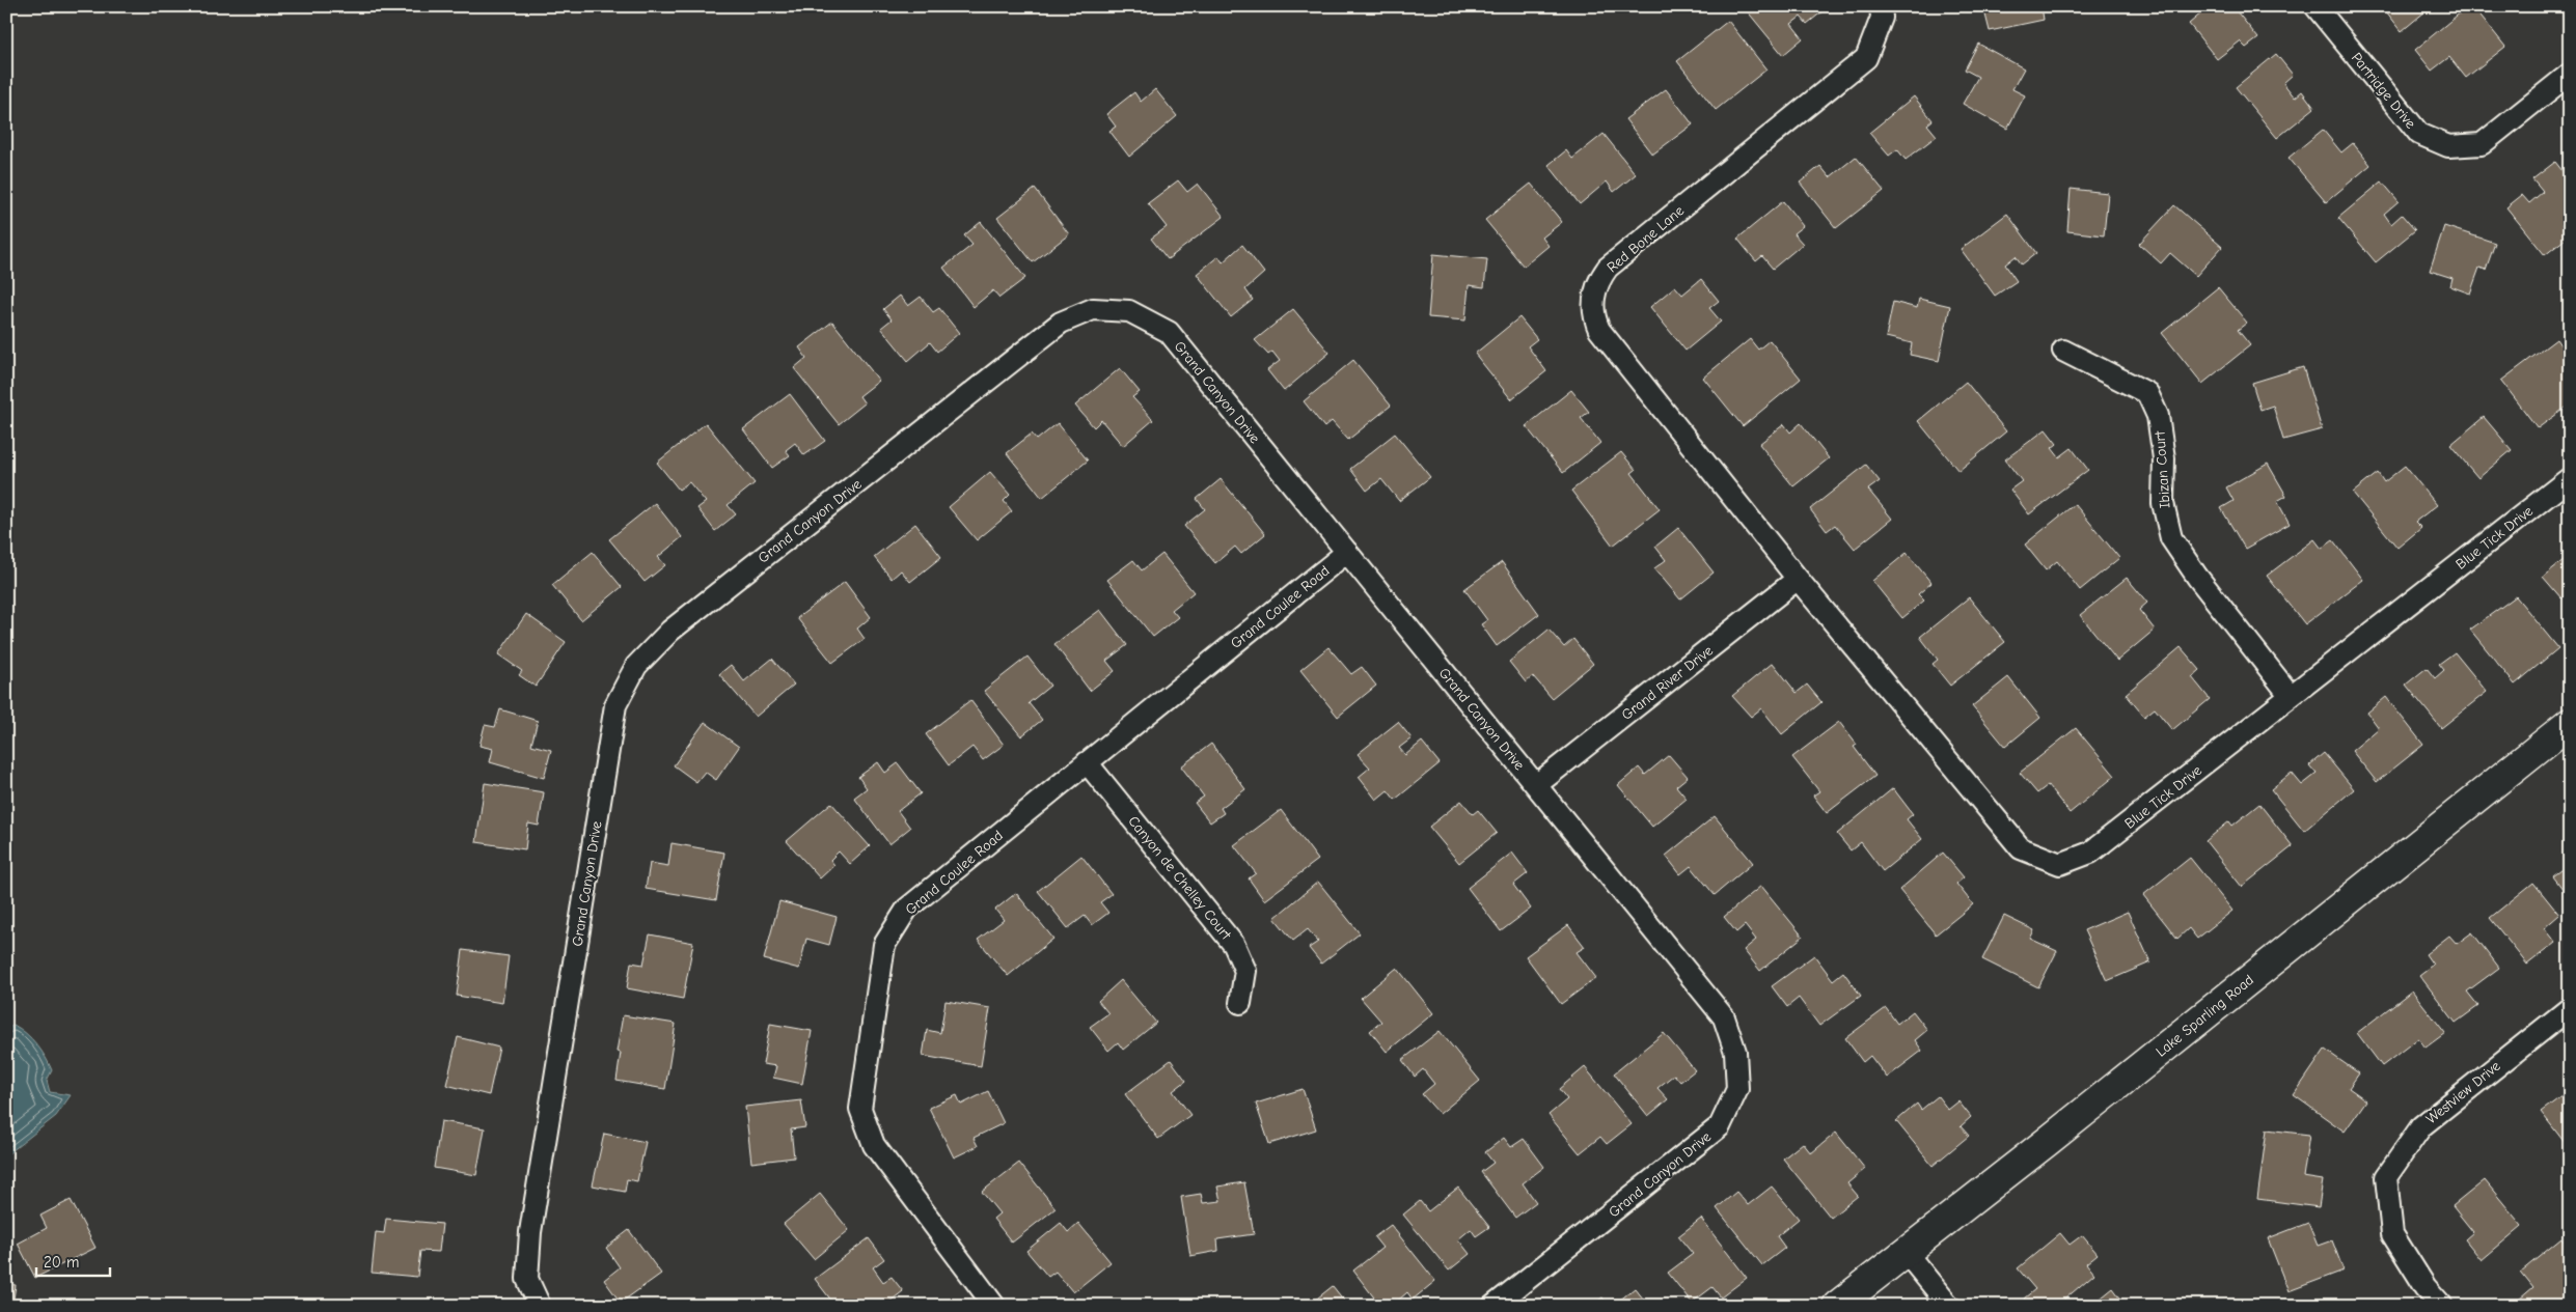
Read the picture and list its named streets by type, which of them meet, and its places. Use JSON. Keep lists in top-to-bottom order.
{
  "streets": {
    "street": [
      "Partridge Drive",
      "Red Bone Lane",
      "Grand Canyon Drive",
      "Ibizan Court",
      "Blue Tick Drive",
      "Grand Coulee Road",
      "Grand River Drive",
      "Canyon de Chelley Court",
      "Lake Sparling Road",
      "Westview Drive"
    ]
  },
  "crossings": [
    ["Red Bone Lane", "Blue Tick Drive"],
    ["Red Bone Lane", "Grand River Drive"],
    ["Grand Canyon Drive", "Grand Coulee Road"],
    ["Grand Canyon Drive", "Grand River Drive"],
    ["Ibizan Court", "Blue Tick Drive"],
    ["Blue Tick Drive", "Grand River Drive"],
    ["Grand Coulee Road", "Canyon de Chelley Court"]
  ],
  "scale_bar": "20 m"
}
